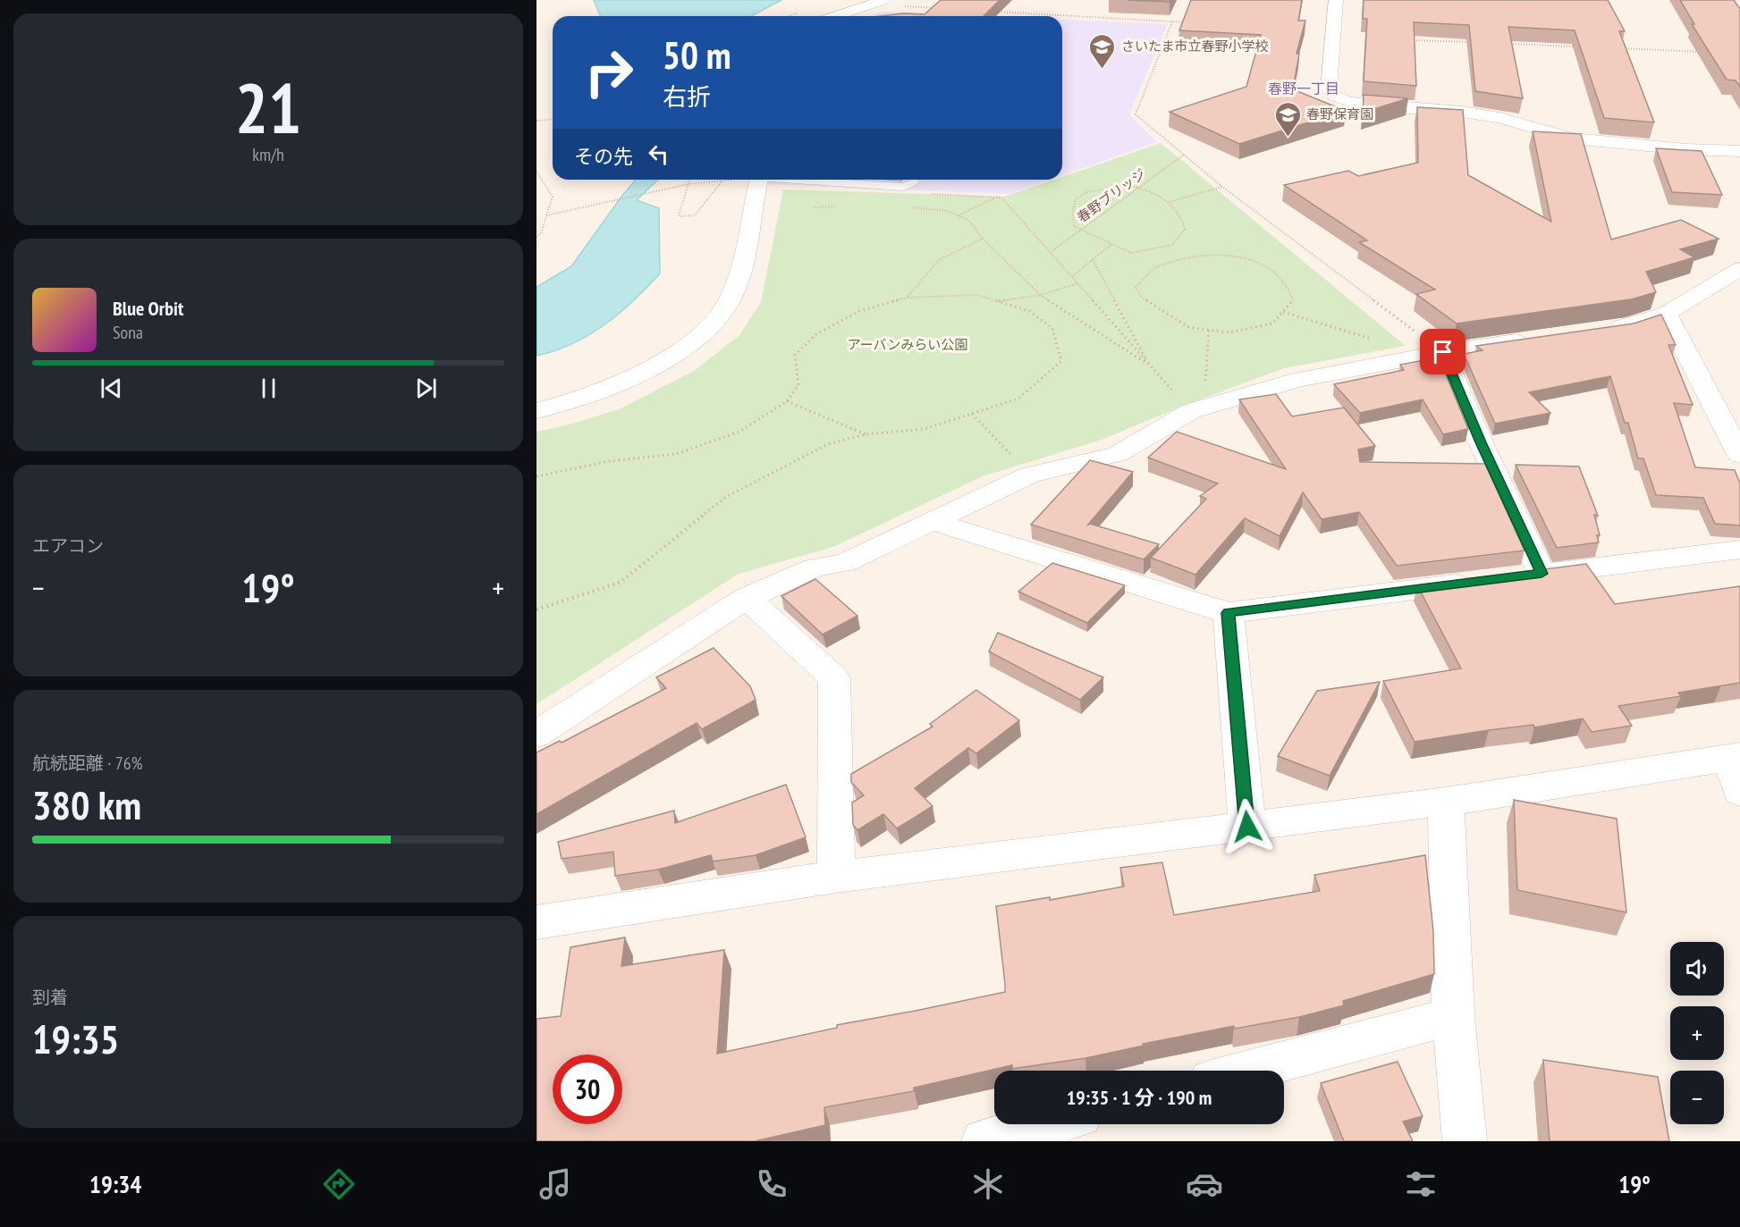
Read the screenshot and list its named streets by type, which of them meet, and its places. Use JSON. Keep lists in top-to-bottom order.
{
  "streets": {
    "path": ["春野ブリッジ"]
  },
  "districts": ["春野一丁目"],
  "parks": ["アーバンみらい公園"],
  "places": {
    "school or university": ["さいたま市立春野小学校", "春野保育園"]
  },
  "page": {
    "tile": [
      ["21", "km/h"],
      "エアコン",
      ["航続距離 · 76%", "380 km"],
      ["到着", "19:35"]
    ],
    "turn": ["50 m", "右折"],
    "then": "その先",
    "song": ["Blue Orbit", "Sona"],
    "heat": ["−", "19°", "+"],
    "map_buttons": ["+", "−"],
    "limit": "30",
    "trip": "19:35 · 1 分 · 190 m",
    "tabs": ["19:34", "19°"]
  }
}
